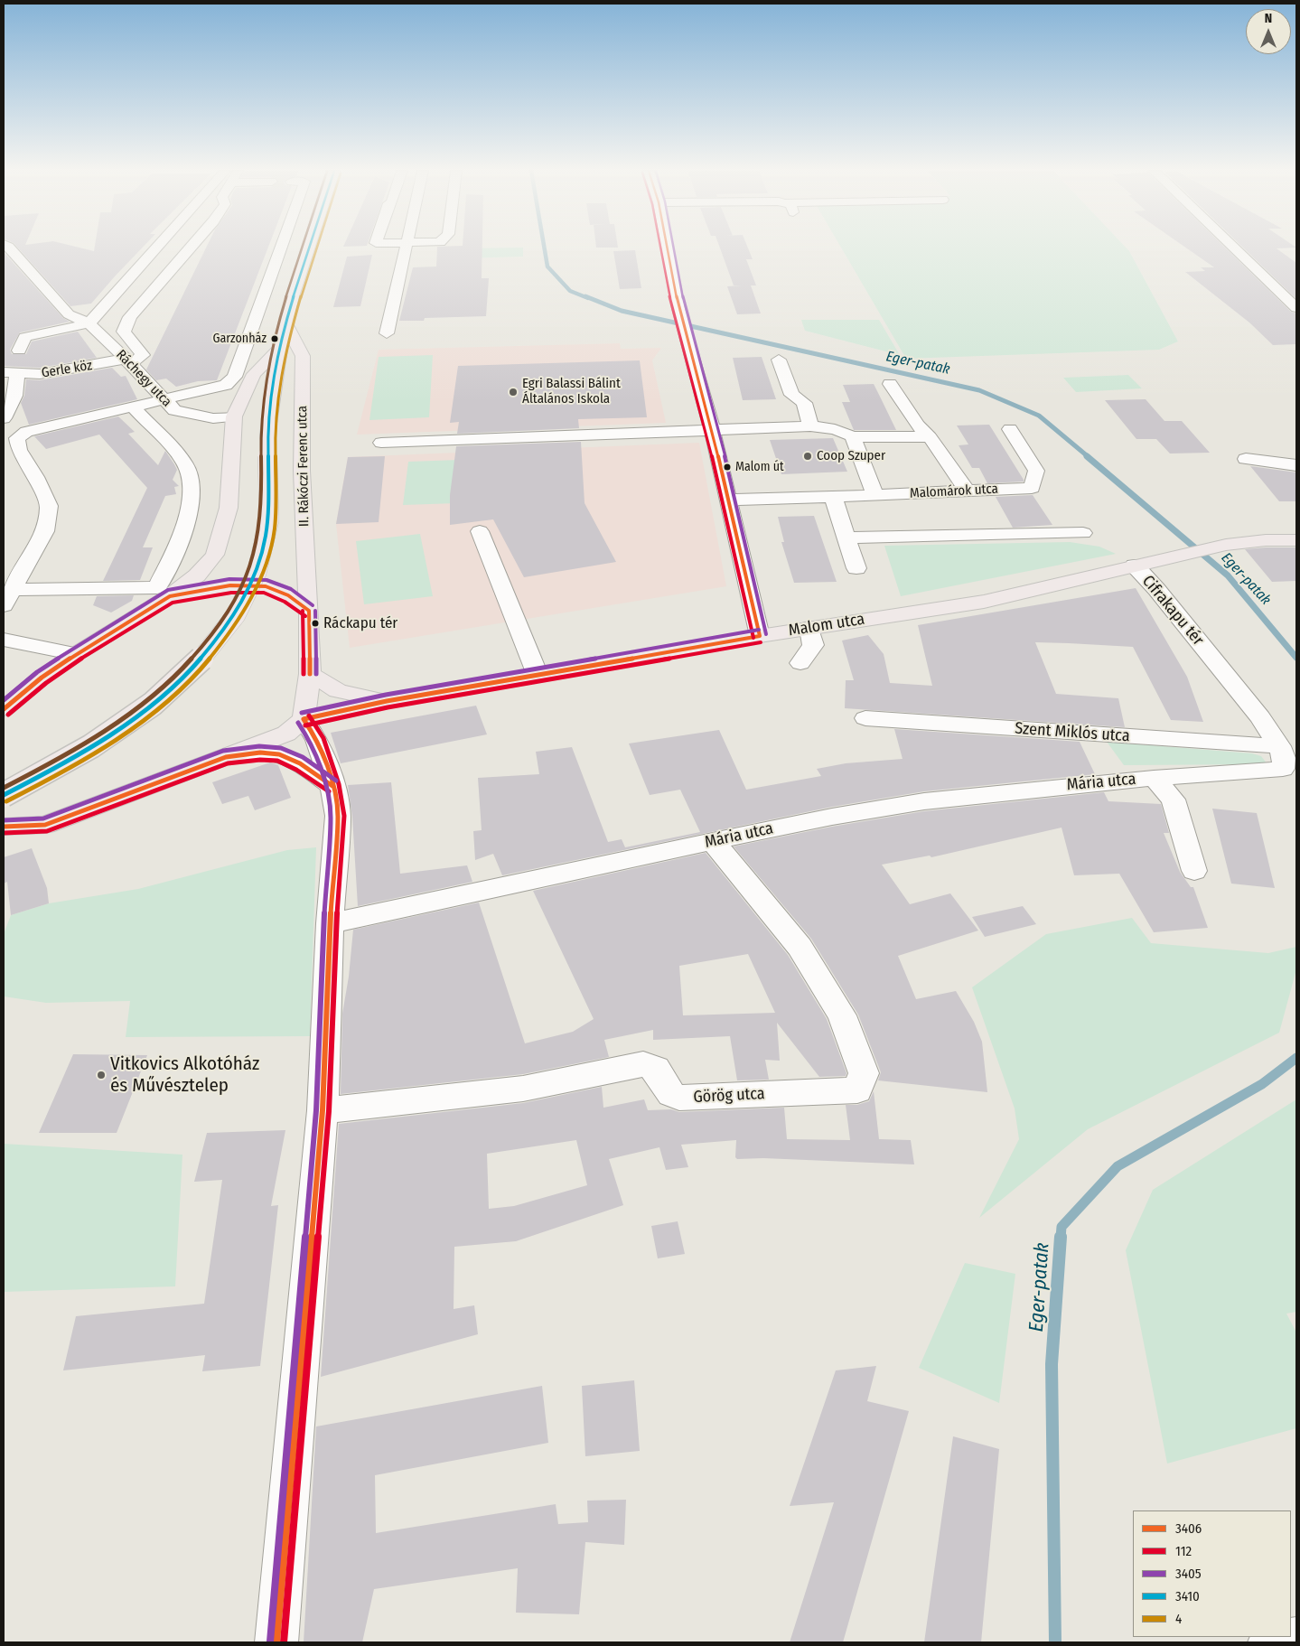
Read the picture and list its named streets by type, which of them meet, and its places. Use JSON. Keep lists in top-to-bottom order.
{
  "streets": {
    "main road": ["II. Rákóczi Ferenc utca", "Cifrakapu tér", "Malom utca"],
    "street": [
      "Gerle köz",
      "Ráchegy utca",
      "Malomárok utca",
      "Szent Miklós utca",
      "Mária utca",
      "Görög utca"
    ]
  },
  "crossings": [
    ["Gerle köz", "Ráchegy utca"],
    ["Cifrakapu tér", "Malom utca"],
    ["Cifrakapu tér", "Szent Miklós utca"],
    ["Cifrakapu tér", "Mária utca"],
    ["Mária utca", "Görög utca"]
  ],
  "water": ["Eger-patak"],
  "places": [
    "Garzonház",
    "Egri Balassi Bálint Általános Iskola",
    "Coop Szuper",
    "Malom út",
    "Ráckapu tér",
    "Vitkovics Alkotóház és Művésztelep"
  ],
  "lines": [
    "transit line 3406",
    "transit line 112",
    "transit line 3405",
    "transit line 3410",
    "transit line 4"
  ],
  "legend": [
    "3406",
    "112",
    "3405",
    "3410",
    "4"
  ],
  "north": "top"
}
